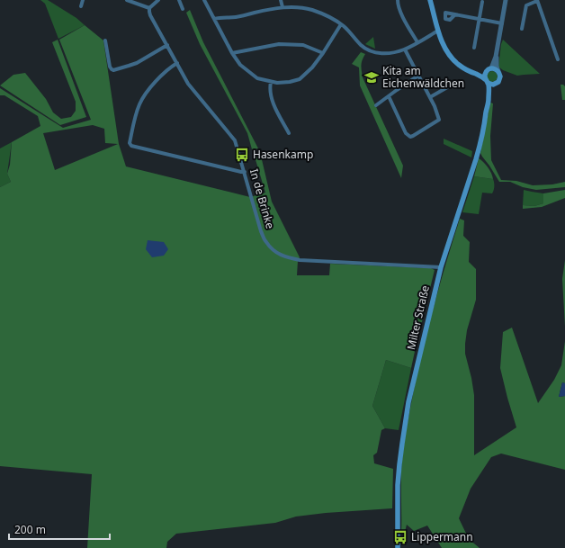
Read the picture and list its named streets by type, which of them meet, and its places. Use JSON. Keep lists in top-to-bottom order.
{
  "streets": {
    "main road": ["Milter Straße"],
    "street": ["In de Brinke"]
  },
  "crossings": [
    ["In de Brinke", "Milter Straße"]
  ],
  "places": {
    "school or university": ["Kita am Eichenwäldchen"],
    "bus stop": ["Hasenkamp", "Lippermann"]
  },
  "scale_bar": "200 m"
}
